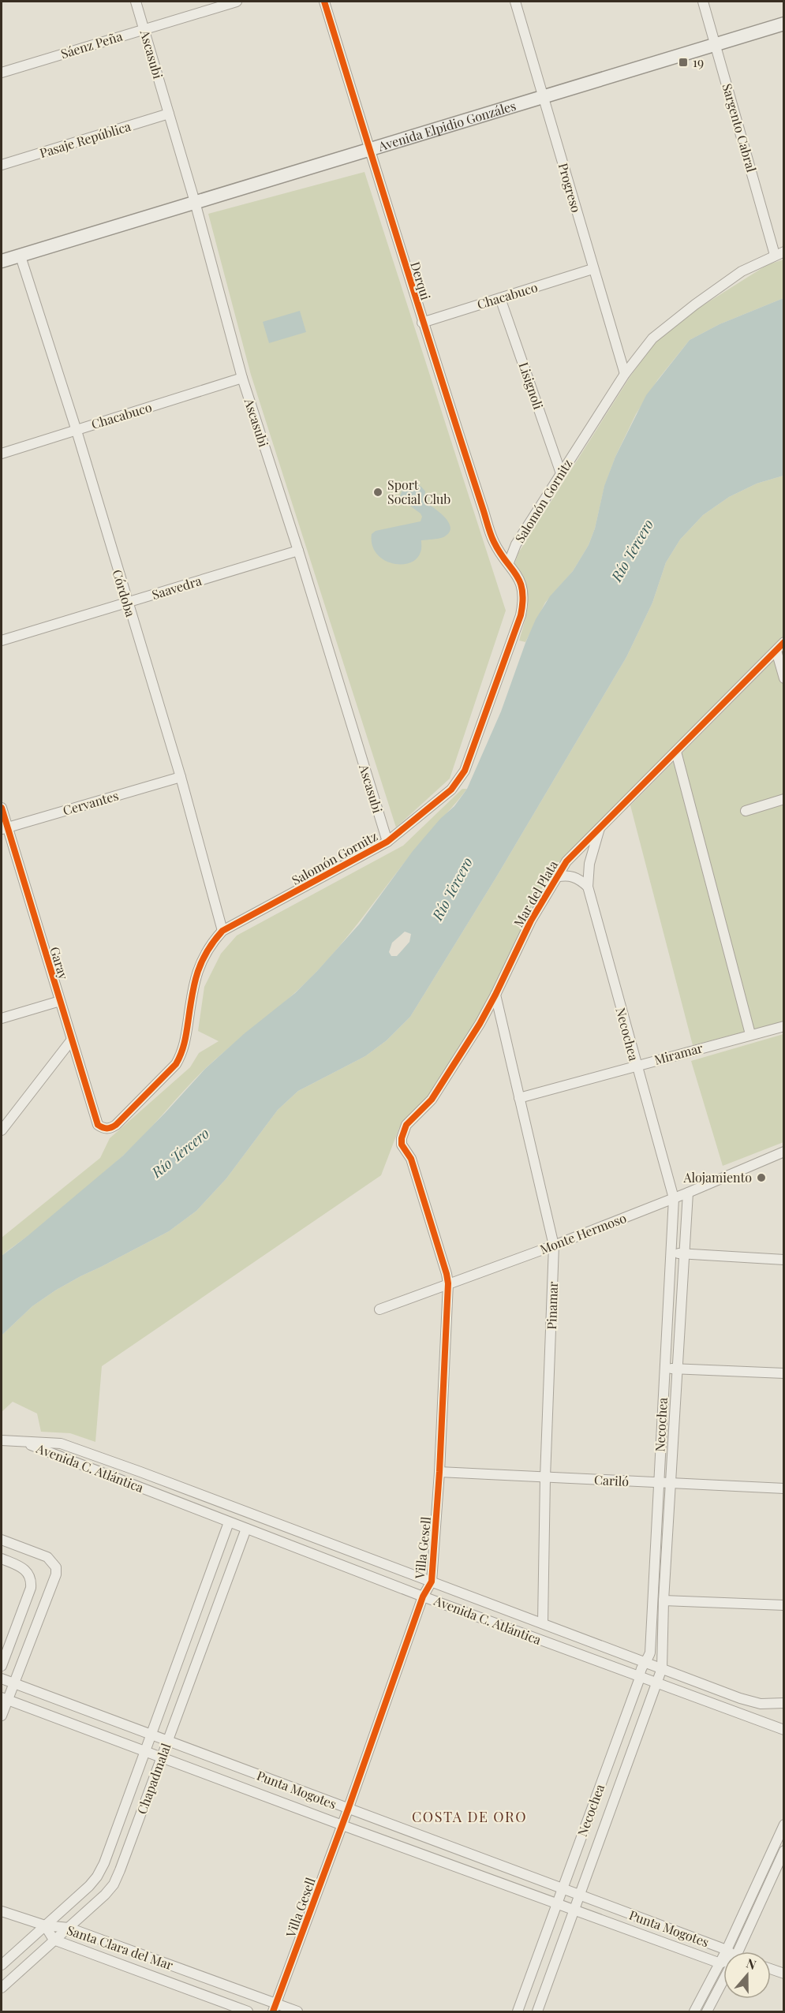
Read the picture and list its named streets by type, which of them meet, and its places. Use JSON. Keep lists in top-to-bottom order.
{
  "streets": {
    "main road": ["Avenida Elpidio Gonzáles"],
    "street": [
      "Sáenz Peña",
      "Ascasubi",
      "Sargento Cabral",
      "Pasaje República",
      "Progreso",
      "Derqui",
      "Chacabuco",
      "Lisignoli",
      "Salomón Gornitz",
      "Saavedra",
      "Córdoba",
      "Cervantes",
      "Mar del Plata",
      "Garay",
      "Necochea",
      "Miramar",
      "Monte Hermoso",
      "Pinamar",
      "Avenida C. Atlántica",
      "Cariló",
      "Villa Gesell",
      "Chapadmalal",
      "Punta Mogotes",
      "Santa Clara del Mar"
    ]
  },
  "crossings": [
    ["Sáenz Peña", "Ascasubi"],
    ["Ascasubi", "Avenida Elpidio Gonzáles"],
    ["Ascasubi", "Pasaje República"],
    ["Ascasubi", "Chacabuco"],
    ["Ascasubi", "Salomón Gornitz"],
    ["Ascasubi", "Saavedra"],
    ["Avenida Elpidio Gonzáles", "Sargento Cabral"],
    ["Avenida Elpidio Gonzáles", "Progreso"],
    ["Avenida Elpidio Gonzáles", "Derqui"],
    ["Avenida Elpidio Gonzáles", "Córdoba"],
    ["Sargento Cabral", "Salomón Gornitz"],
    ["Progreso", "Chacabuco"],
    ["Progreso", "Salomón Gornitz"],
    ["Derqui", "Chacabuco"],
    ["Derqui", "Salomón Gornitz"],
    ["Chacabuco", "Lisignoli"],
    ["Chacabuco", "Córdoba"],
    ["Lisignoli", "Salomón Gornitz"],
    ["Salomón Gornitz", "Córdoba"],
    ["Salomón Gornitz", "Garay"],
    ["Saavedra", "Córdoba"],
    ["Córdoba", "Cervantes"],
    ["Cervantes", "Garay"],
    ["Mar del Plata", "Necochea"],
    ["Mar del Plata", "Pinamar"],
    ["Mar del Plata", "Villa Gesell"],
    ["Necochea", "Miramar"],
    ["Necochea", "Monte Hermoso"],
    ["Necochea", "Avenida C. Atlántica"],
    ["Necochea", "Cariló"],
    ["Necochea", "Punta Mogotes"],
    ["Miramar", "Pinamar"],
    ["Monte Hermoso", "Pinamar"],
    ["Monte Hermoso", "Villa Gesell"],
    ["Pinamar", "Avenida C. Atlántica"],
    ["Pinamar", "Cariló"],
    ["Avenida C. Atlántica", "Villa Gesell"],
    ["Avenida C. Atlántica", "Chapadmalal"],
    ["Cariló", "Villa Gesell"],
    ["Villa Gesell", "Punta Mogotes"],
    ["Villa Gesell", "Santa Clara del Mar"],
    ["Chapadmalal", "Punta Mogotes"],
    ["Chapadmalal", "Santa Clara del Mar"]
  ],
  "districts": ["COSTA DE ORO"],
  "water": ["Río Tercero"],
  "places": {
    "transit": ["19"],
    "other": ["Sport Social Club", "Alojamiento"]
  },
  "north": "top"
}
